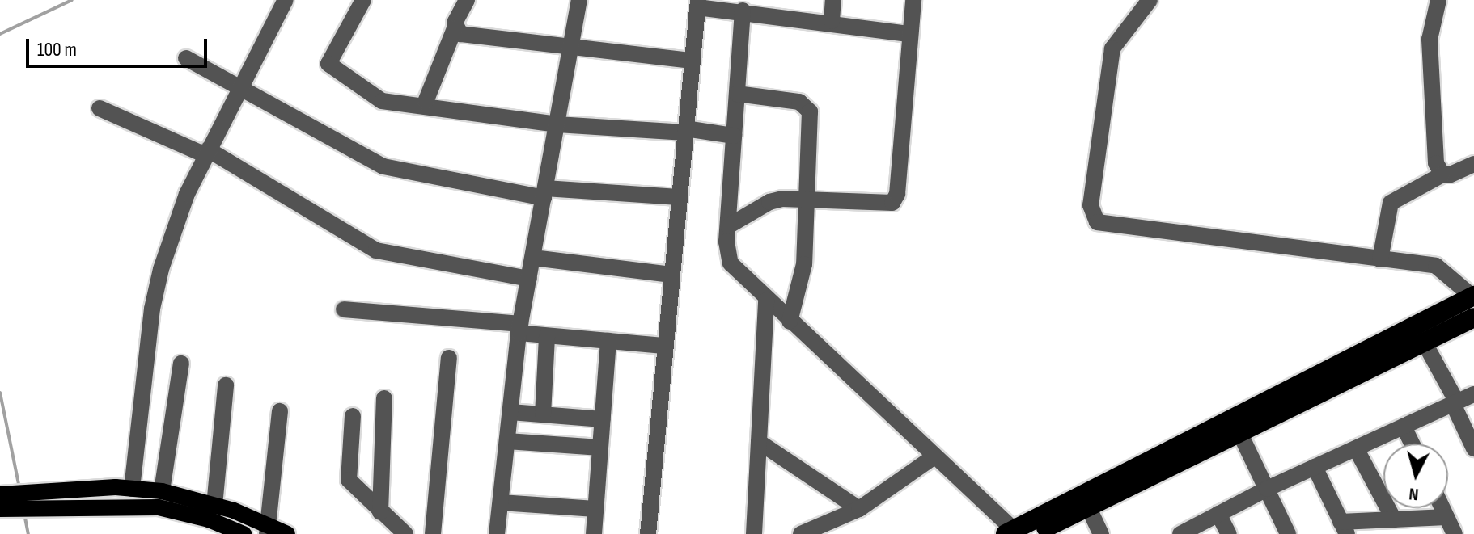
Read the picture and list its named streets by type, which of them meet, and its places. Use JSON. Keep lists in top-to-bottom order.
{
  "scale_bar": "100 m",
  "north": "bottom"
}
